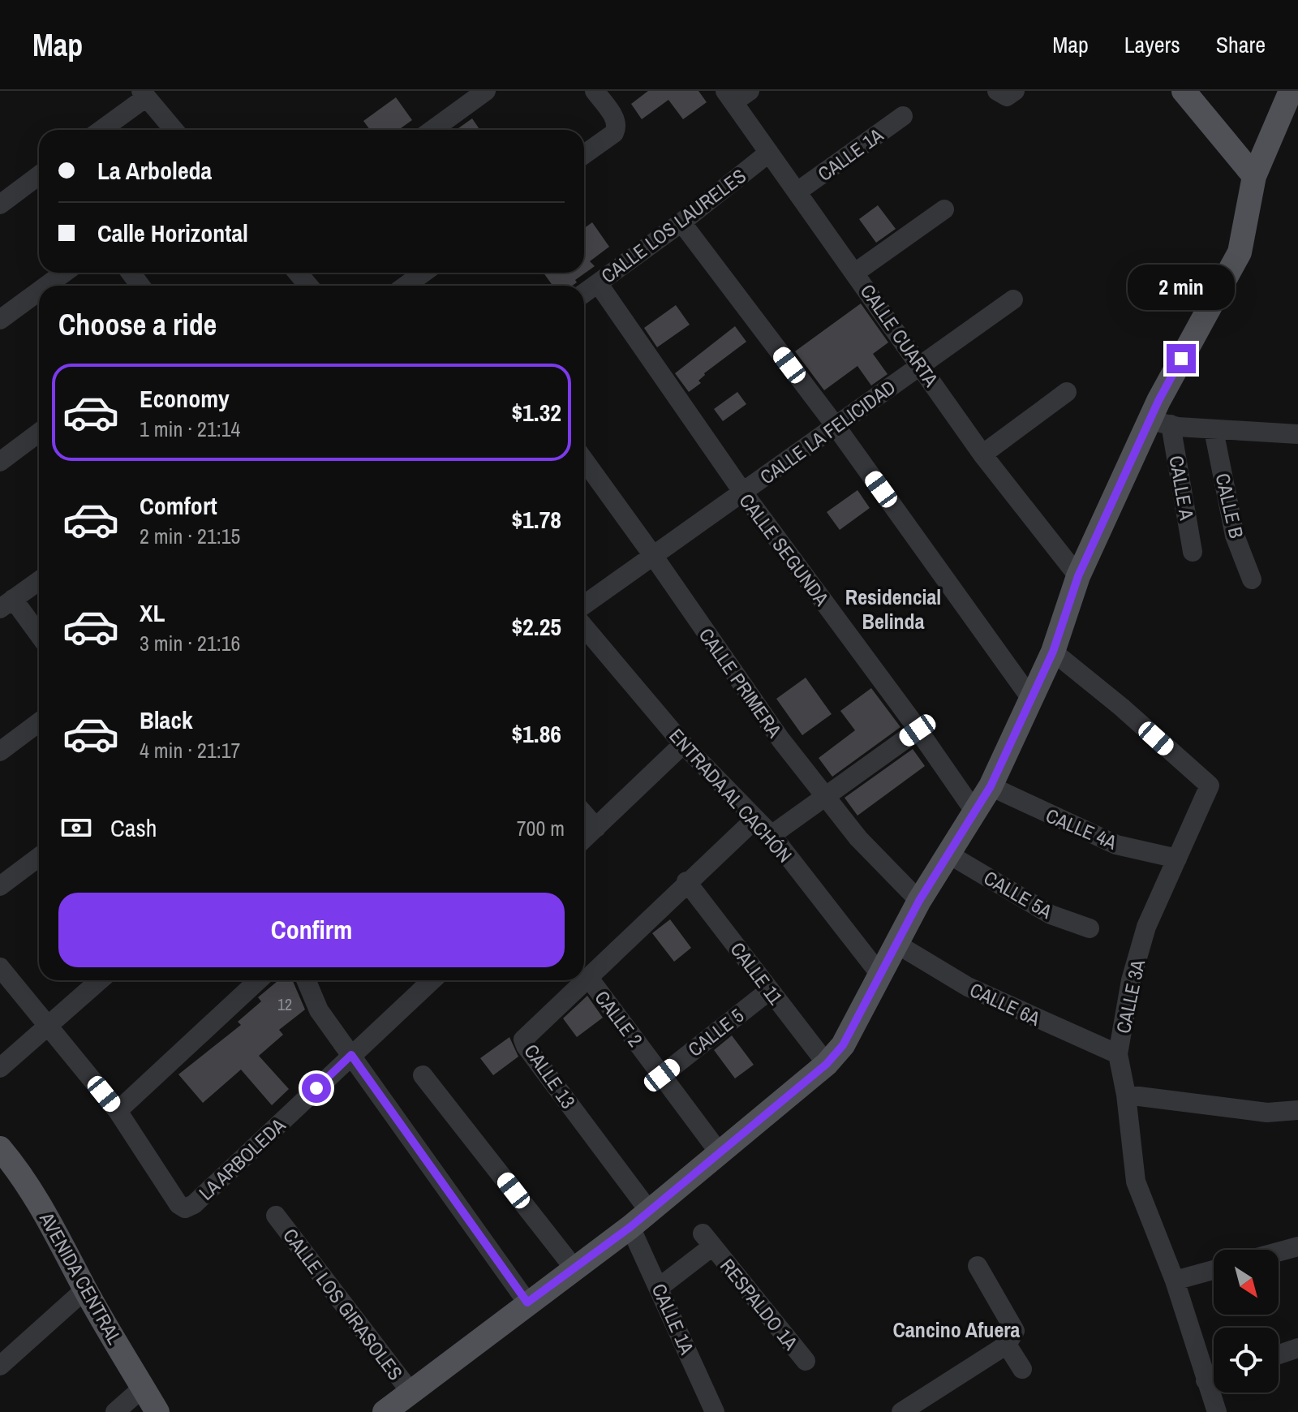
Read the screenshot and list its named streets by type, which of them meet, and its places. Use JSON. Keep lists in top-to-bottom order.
{
  "streets": {
    "main road": ["AVENIDA CENTRAL"],
    "street": [
      "CALLE 1A",
      "CALLE LOS LAURELES",
      "CALLE CUARTA",
      "CALLE LA FELICIDAD",
      "CALLE A",
      "CALLE B",
      "CALLE SEGUNDA",
      "CALLE PRIMERA",
      "ENTRADA AL CACHÓN",
      "CALLE 4A",
      "CALLE 5A",
      "CALLE 11",
      "CALLE 3A",
      "CALLE 6A",
      "CALLE 2",
      "CALLE 5",
      "CALLE 13",
      "LA ARBOLEDA",
      "CALLE LOS GIRASOLES",
      "RESPALDO 1A"
    ]
  },
  "crossings": [
    ["CALLE 1A", "CALLE CUARTA"],
    ["CALLE 1A", "RESPALDO 1A"],
    ["CALLE LOS LAURELES", "CALLE CUARTA"],
    ["CALLE LOS LAURELES", "CALLE SEGUNDA"],
    ["CALLE CUARTA", "CALLE LA FELICIDAD"],
    ["CALLE LA FELICIDAD", "CALLE SEGUNDA"],
    ["CALLE LA FELICIDAD", "CALLE PRIMERA"],
    ["ENTRADA AL CACHÓN", "CALLE 13"],
    ["CALLE 4A", "CALLE 3A"],
    ["CALLE 11", "CALLE 5"],
    ["CALLE 11", "CALLE 13"],
    ["CALLE 3A", "CALLE 6A"],
    ["CALLE 2", "CALLE 5"],
    ["CALLE 2", "CALLE 13"]
  ],
  "districts": ["Residencial Belinda", "Cancino Afuera"],
  "house_numbers": ["12"],
  "north": "bottom right",
  "page": {
    "header": "Map",
    "nav": ["Map", "Layers", "Share"],
    "banner": ["La Arboleda", "Calle Horizontal"],
    "bubble": "2 min",
    "heading": "Choose a ride",
    "list": [
      {
        "name": "Economy",
        "note": "1 min · 21:14",
        "value": "$1.32"
      },
      {
        "name": "Comfort",
        "note": "2 min · 21:15",
        "value": "$1.78"
      },
      {
        "name": "XL",
        "note": "3 min · 21:16",
        "value": "$2.25"
      },
      {
        "name": "Black",
        "note": "4 min · 21:17",
        "value": "$1.86"
      }
    ],
    "pay": ["Cash", "700 m"],
    "buttons": "Confirm"
  }
}
